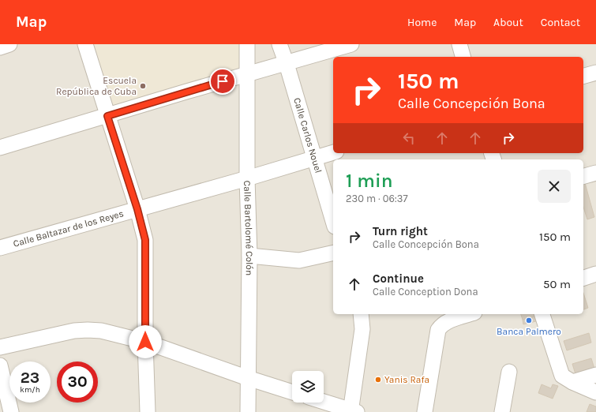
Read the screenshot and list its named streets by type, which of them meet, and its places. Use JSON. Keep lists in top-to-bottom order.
{
  "streets": {
    "street": ["Calle Carlos Nouel", "Calle Bartolomé Colón", "Calle Baltazar de los Reyes"]
  },
  "crossings": [
    ["Calle Carlos Nouel", "Calle Baltazar de los Reyes"],
    ["Calle Bartolomé Colón", "Calle Baltazar de los Reyes"]
  ],
  "places": ["Escuela República de Cuba", "Banca Palmero", "Yanis Rafa"],
  "page": {
    "header": "Map",
    "nav": [
      "Home",
      "Map",
      "About",
      "Contact"
    ],
    "turn": ["150 m", "Calle Concepción Bona"],
    "heading": ["1 min", "230 m · 06:37"],
    "list": [
      {
        "name": "Turn right",
        "note": "Calle Concepción Bona",
        "value": "150 m"
      },
      {
        "name": "Continue",
        "note": "Calle Conception Dona",
        "value": "50 m"
      }
    ],
    "speed": "23 km/h",
    "limit": "30"
  }
}
